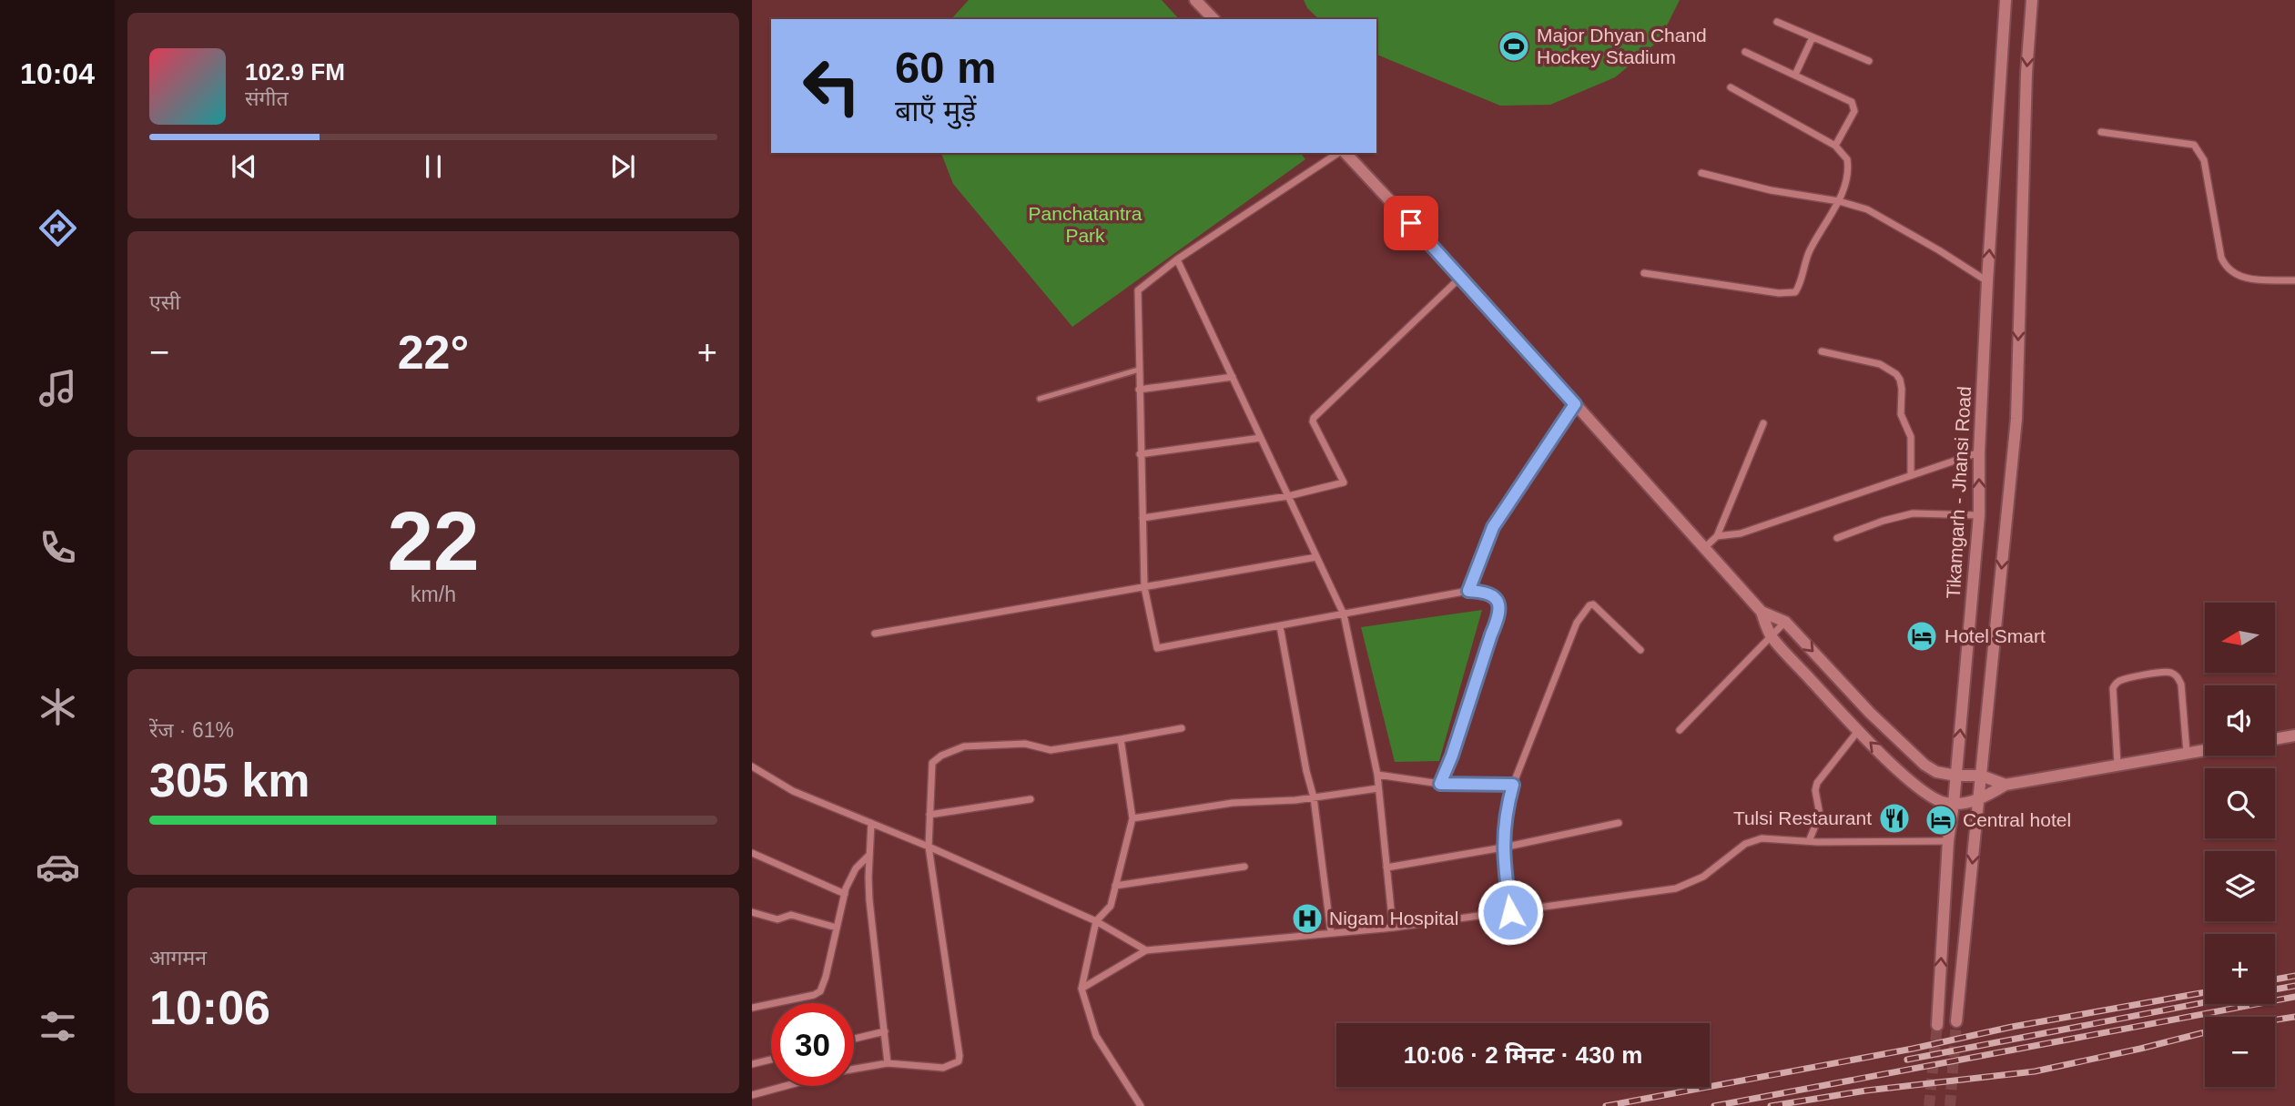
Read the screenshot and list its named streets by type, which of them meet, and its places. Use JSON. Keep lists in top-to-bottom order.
{
  "streets": {
    "street": ["Tikamgarh - Jhansi Road"]
  },
  "parks": ["Panchatantra Park"],
  "places": {
    "sports": ["Major Dhyan Chand Hockey Stadium"],
    "hotel": ["Hotel Smart", "Central hotel"],
    "restaurant": ["Tulsi Restaurant"],
    "hospital": ["Nigam Hospital"]
  },
  "north": "left",
  "page": {
    "tabs": "10:04",
    "turn": ["60 m", "बाएँ मुड़ें"],
    "song": ["102.9 FM", "संगीत"],
    "tile": [
      "एसी",
      ["22", "km/h"],
      ["रेंज · 61%", "305 km"],
      ["आगमन", "10:06"]
    ],
    "heat": ["−", "22°", "+"],
    "map_buttons": ["+", "−"],
    "limit": "30",
    "trip": "10:06 · 2 मिनट · 430 m"
  }
}
